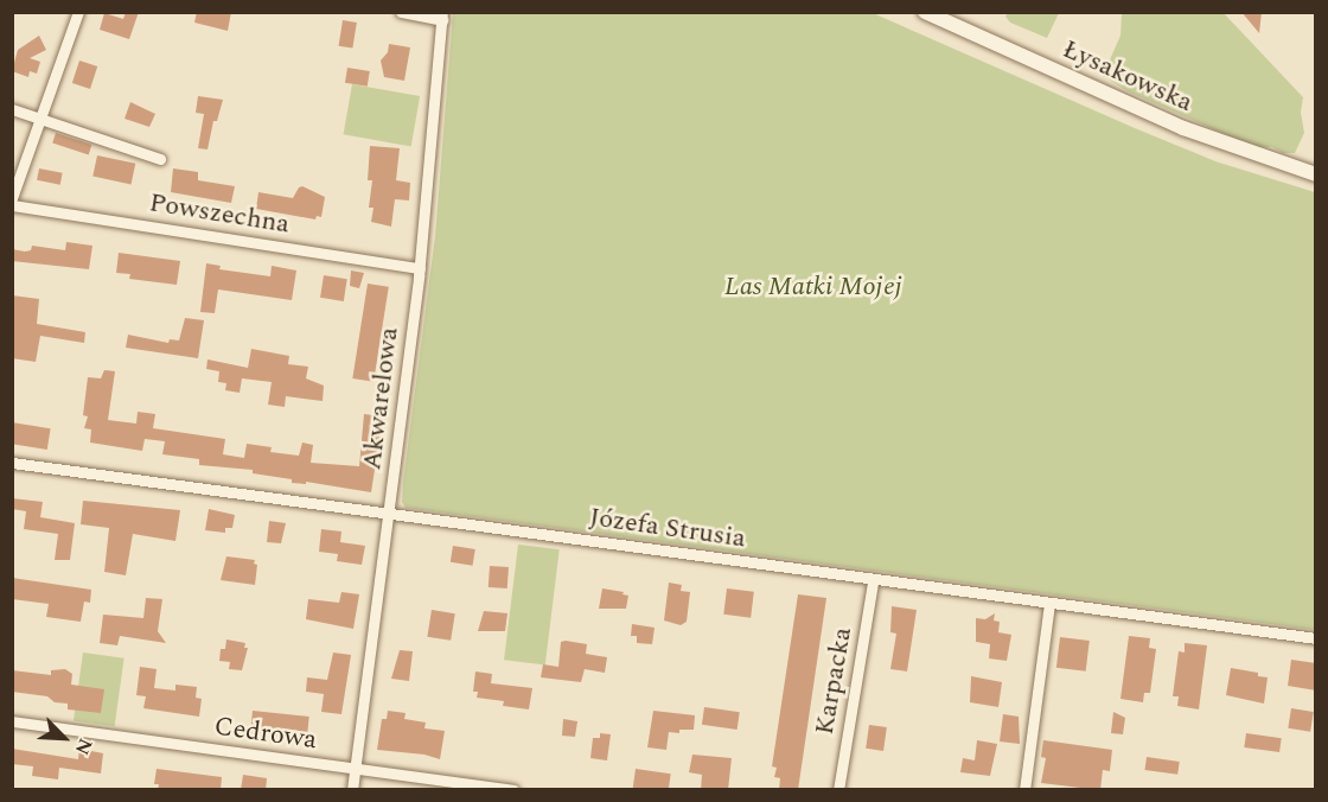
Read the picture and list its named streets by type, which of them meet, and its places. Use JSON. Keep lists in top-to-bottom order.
{
  "streets": {
    "street": [
      "Łysakowska",
      "Powszechna",
      "Akwarelowa",
      "Józefa Strusia",
      "Karpacka",
      "Cedrowa"
    ]
  },
  "crossings": [
    ["Powszechna", "Akwarelowa"],
    ["Akwarelowa", "Józefa Strusia"],
    ["Akwarelowa", "Cedrowa"],
    ["Józefa Strusia", "Karpacka"]
  ],
  "parks": ["Las Matki Mojej"],
  "north": "bottom right"
}
